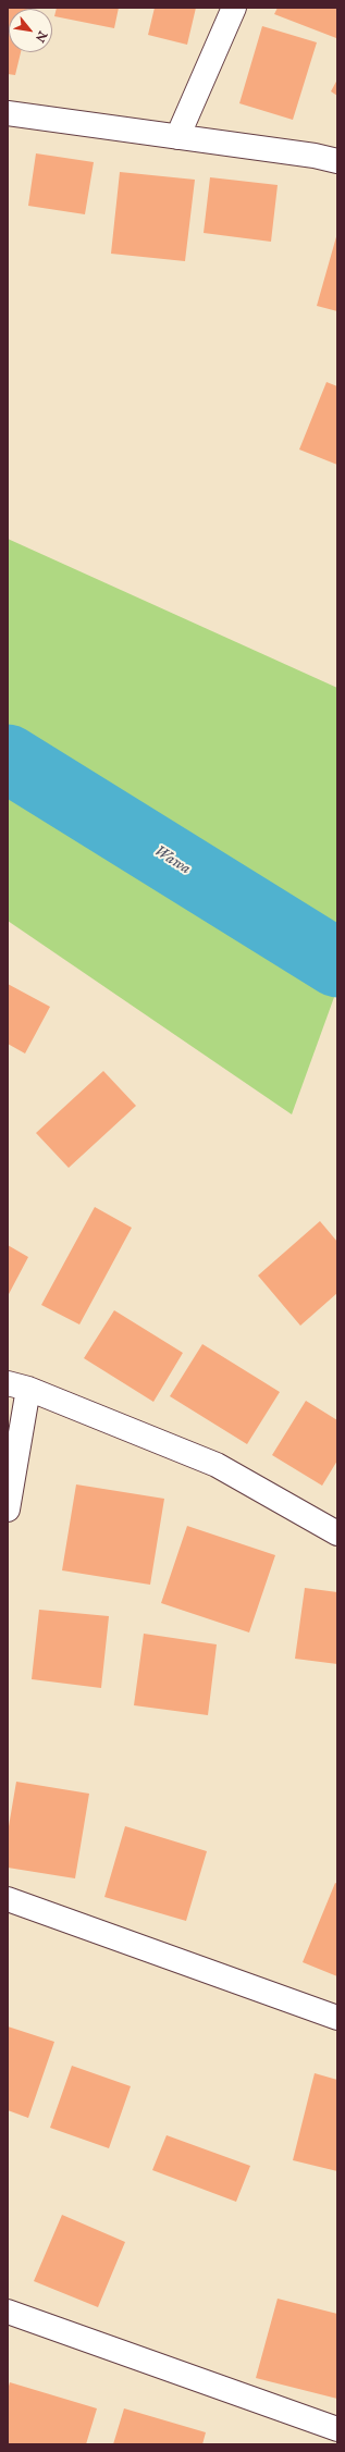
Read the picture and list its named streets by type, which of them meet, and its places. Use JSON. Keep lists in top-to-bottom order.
{
  "water": ["Wawa"],
  "north": "bottom right"
}
